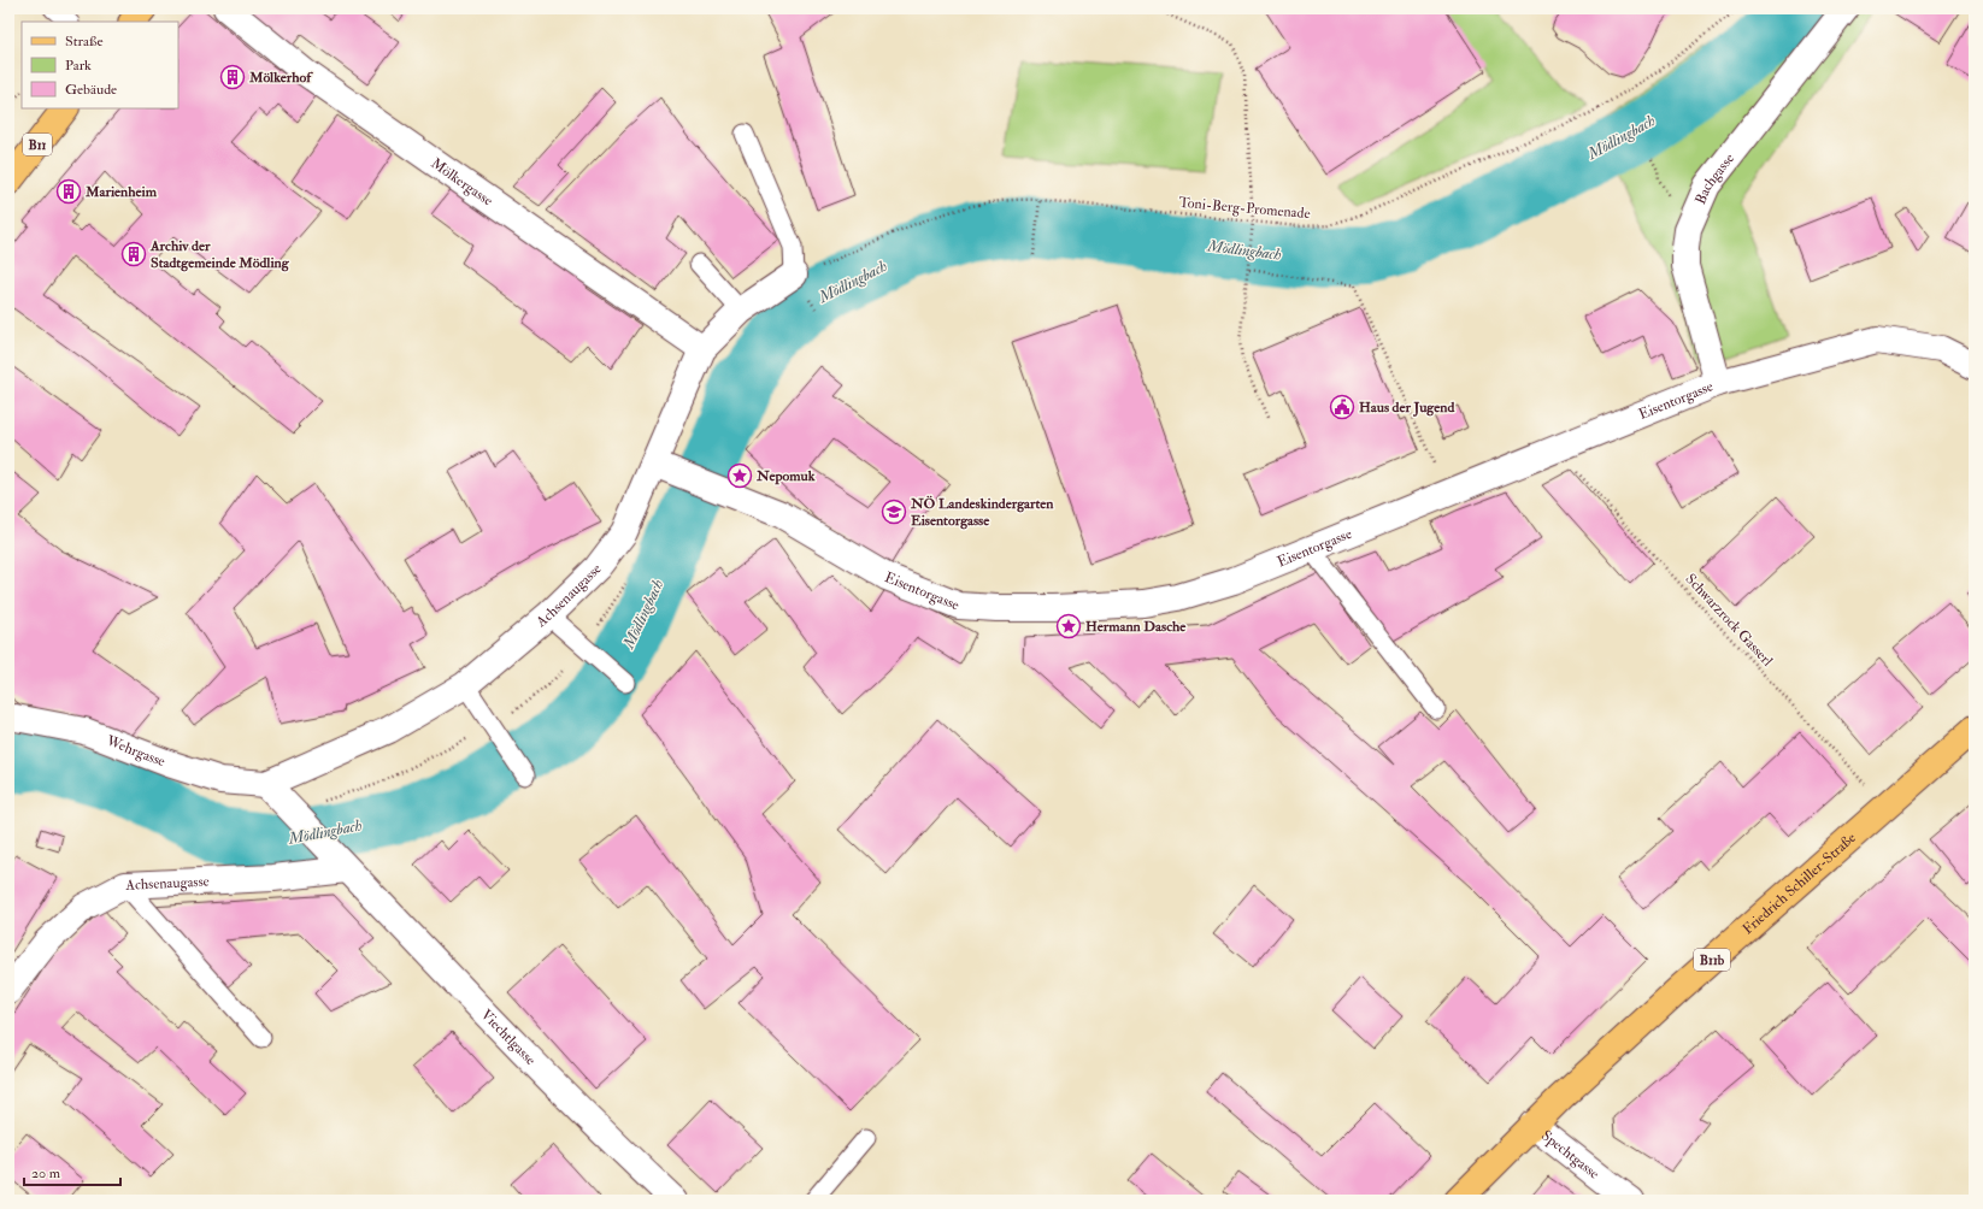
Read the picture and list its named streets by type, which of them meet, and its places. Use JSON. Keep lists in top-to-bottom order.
{
  "streets": {
    "main road": ["B11", "Friedrich Schiller-Straße", "B11b"],
    "street": [
      "Bachgasse",
      "Mölkergasse",
      "Eisentorgasse",
      "Achsenaugasse",
      "Wehrgasse",
      "Viechtlgasse",
      "Spechtgasse"
    ],
    "path": ["Toni-Berg-Promenade", "Schwarzrock Gasserl"]
  },
  "crossings": [
    ["Bachgasse", "Eisentorgasse"],
    ["Mölkergasse", "Achsenaugasse"],
    ["Toni-Berg-Promenade", "Achsenaugasse"],
    ["Eisentorgasse", "Achsenaugasse"],
    ["Eisentorgasse", "Schwarzrock Gasserl"],
    ["Achsenaugasse", "Wehrgasse"],
    ["Achsenaugasse", "Viechtlgasse"],
    ["Schwarzrock Gasserl", "Friedrich Schiller-Straße"],
    ["Wehrgasse", "Viechtlgasse"],
    ["Friedrich Schiller-Straße", "Spechtgasse"]
  ],
  "water": ["Mödlingbach"],
  "places": {
    "building": ["Mölkerhof", "Marienheim", "Archiv der Stadtgemeinde Mödling"],
    "public building": ["Haus der Jugend"],
    "place": ["Nepomuk", "Hermann Dasche"],
    "school or university": ["NÖ Landeskindergarten Eisentorgasse"]
  },
  "legend": ["Straße", "Park", "Gebäude"],
  "scale_bar": "20 m"
}
